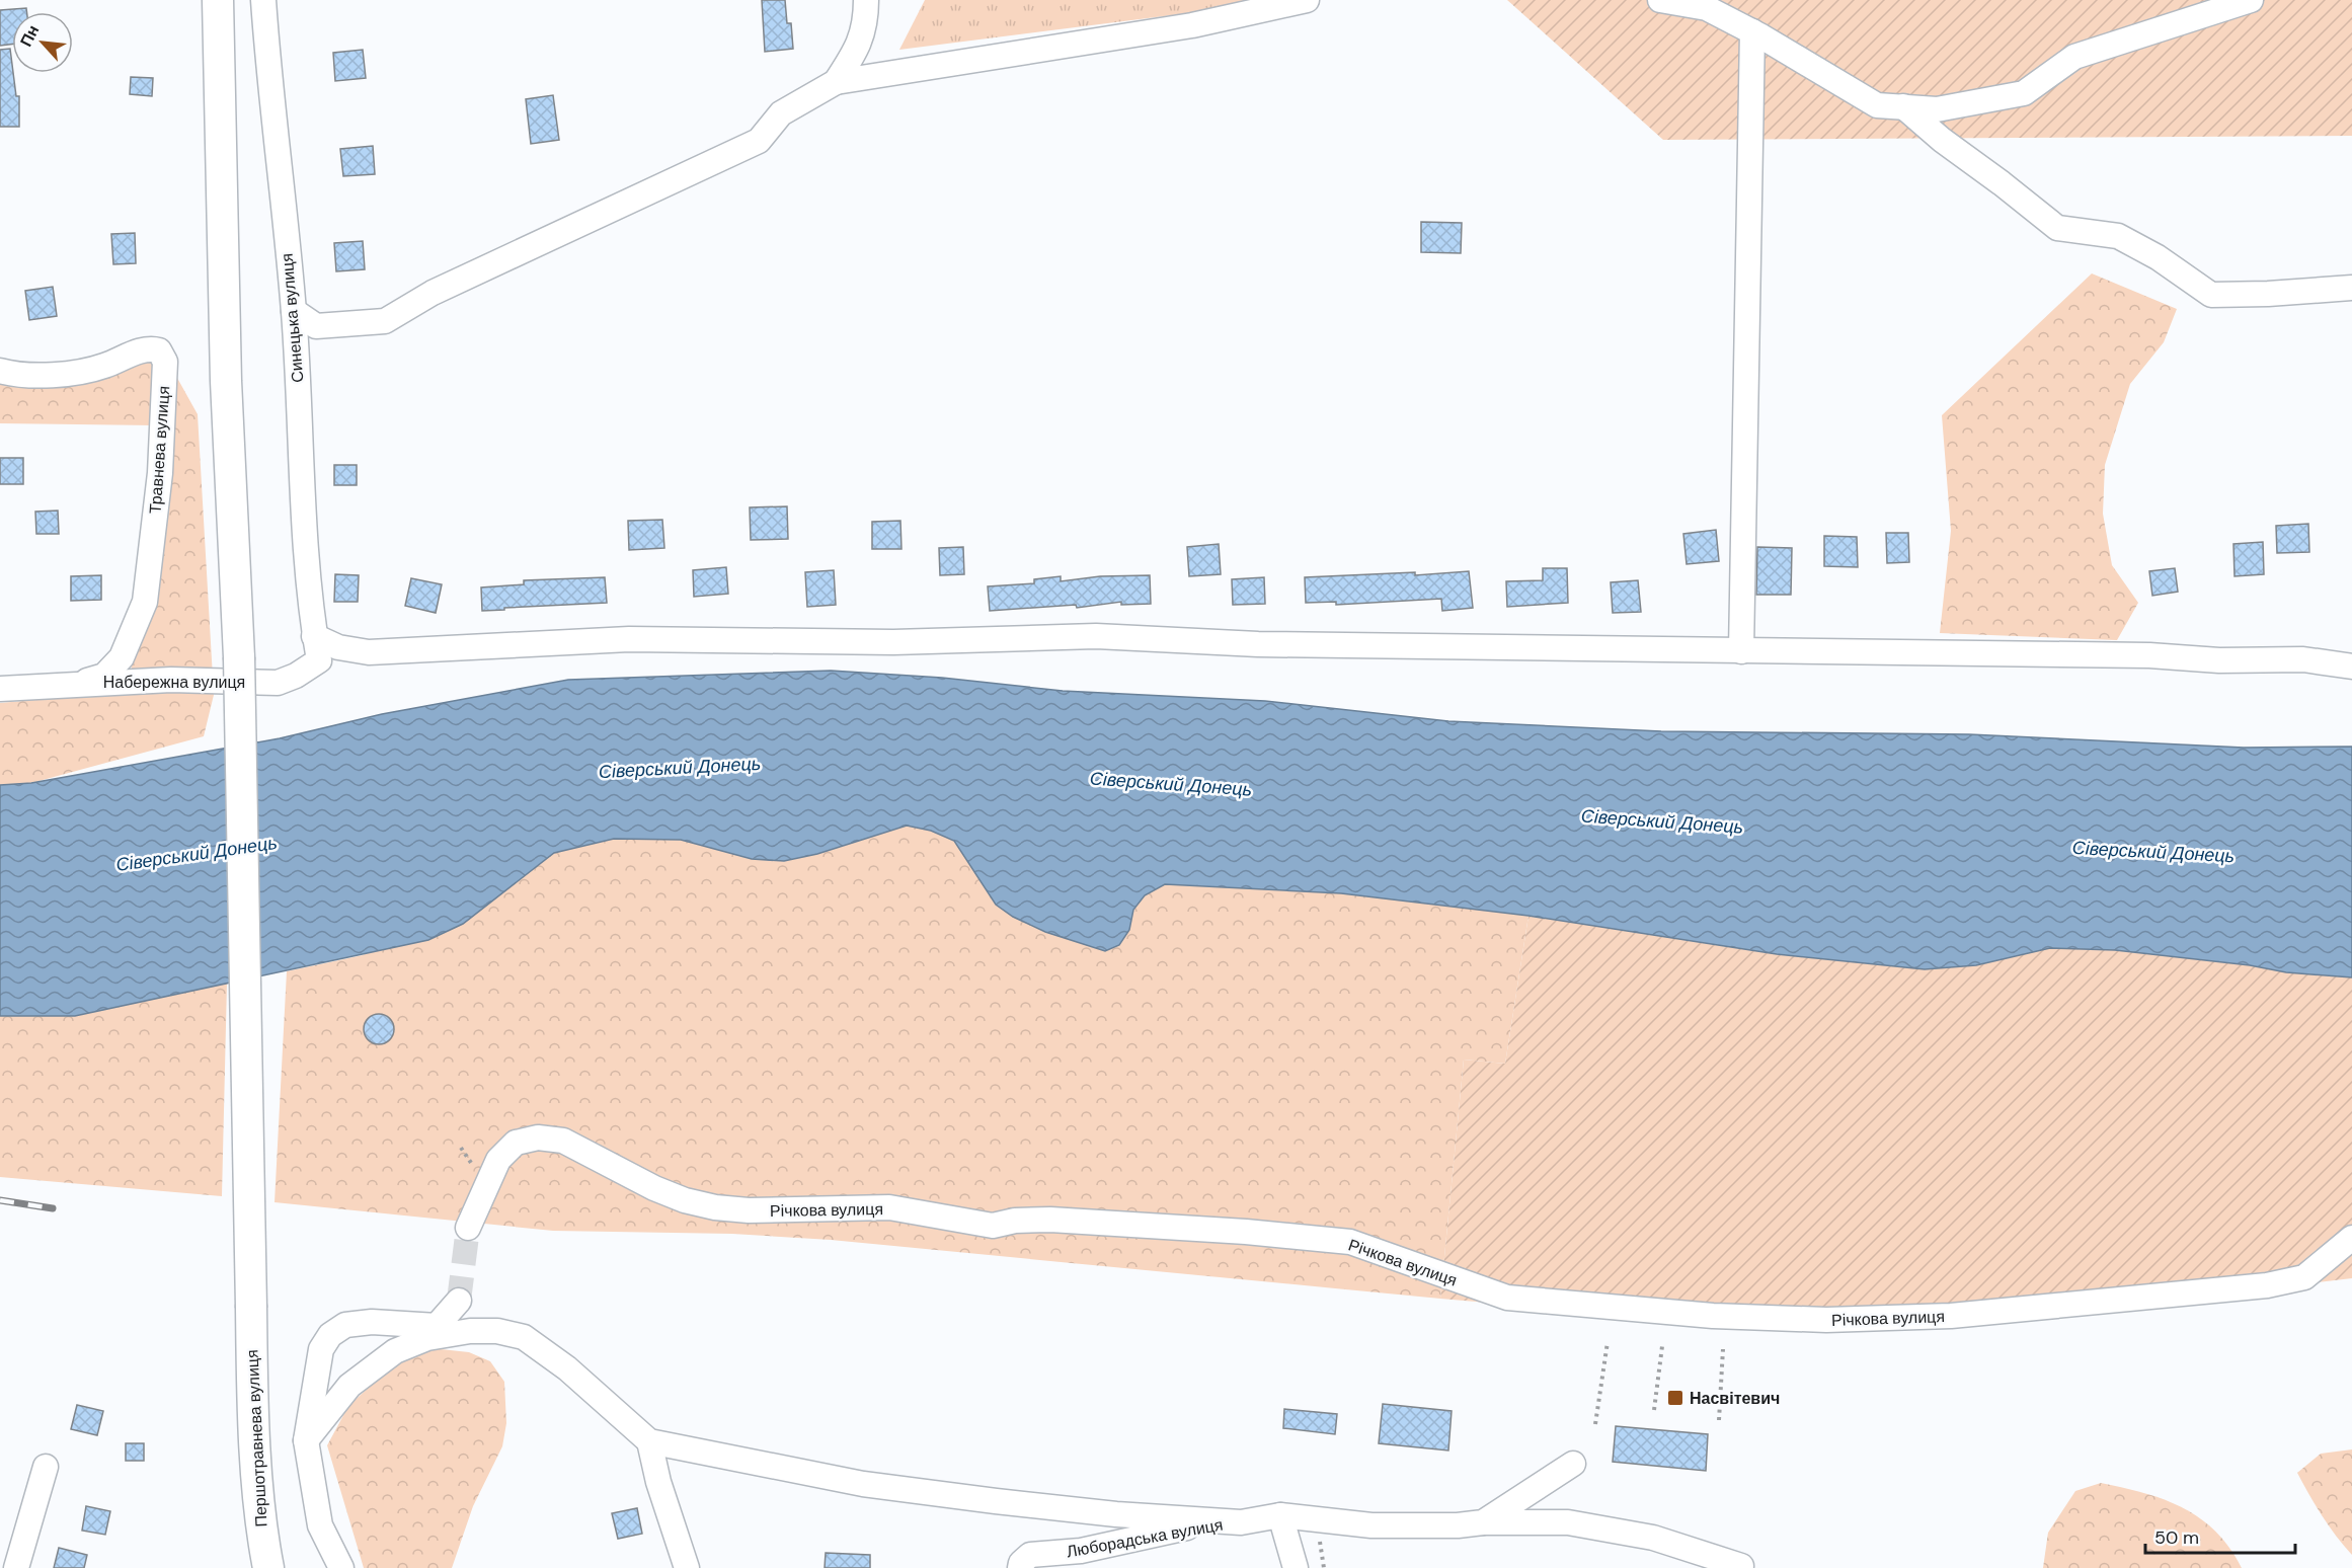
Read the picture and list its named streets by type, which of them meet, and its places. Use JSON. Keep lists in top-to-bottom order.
{
  "streets": {
    "main road": ["Першотравнева вулиця"],
    "street": [
      "Синецька вулиця",
      "Травнева вулиця",
      "Набережна вулиця",
      "Річкова вулиця",
      "Люборадська вулиця"
    ]
  },
  "crossings": [
    ["Синецька вулиця", "Набережна вулиця"],
    ["Травнева вулиця", "Набережна вулиця"]
  ],
  "water": ["Сіверський Донець"],
  "places": {
    "transit": ["Насвітевич"]
  },
  "scale_bar": "50 m",
  "north": "top left"
}
